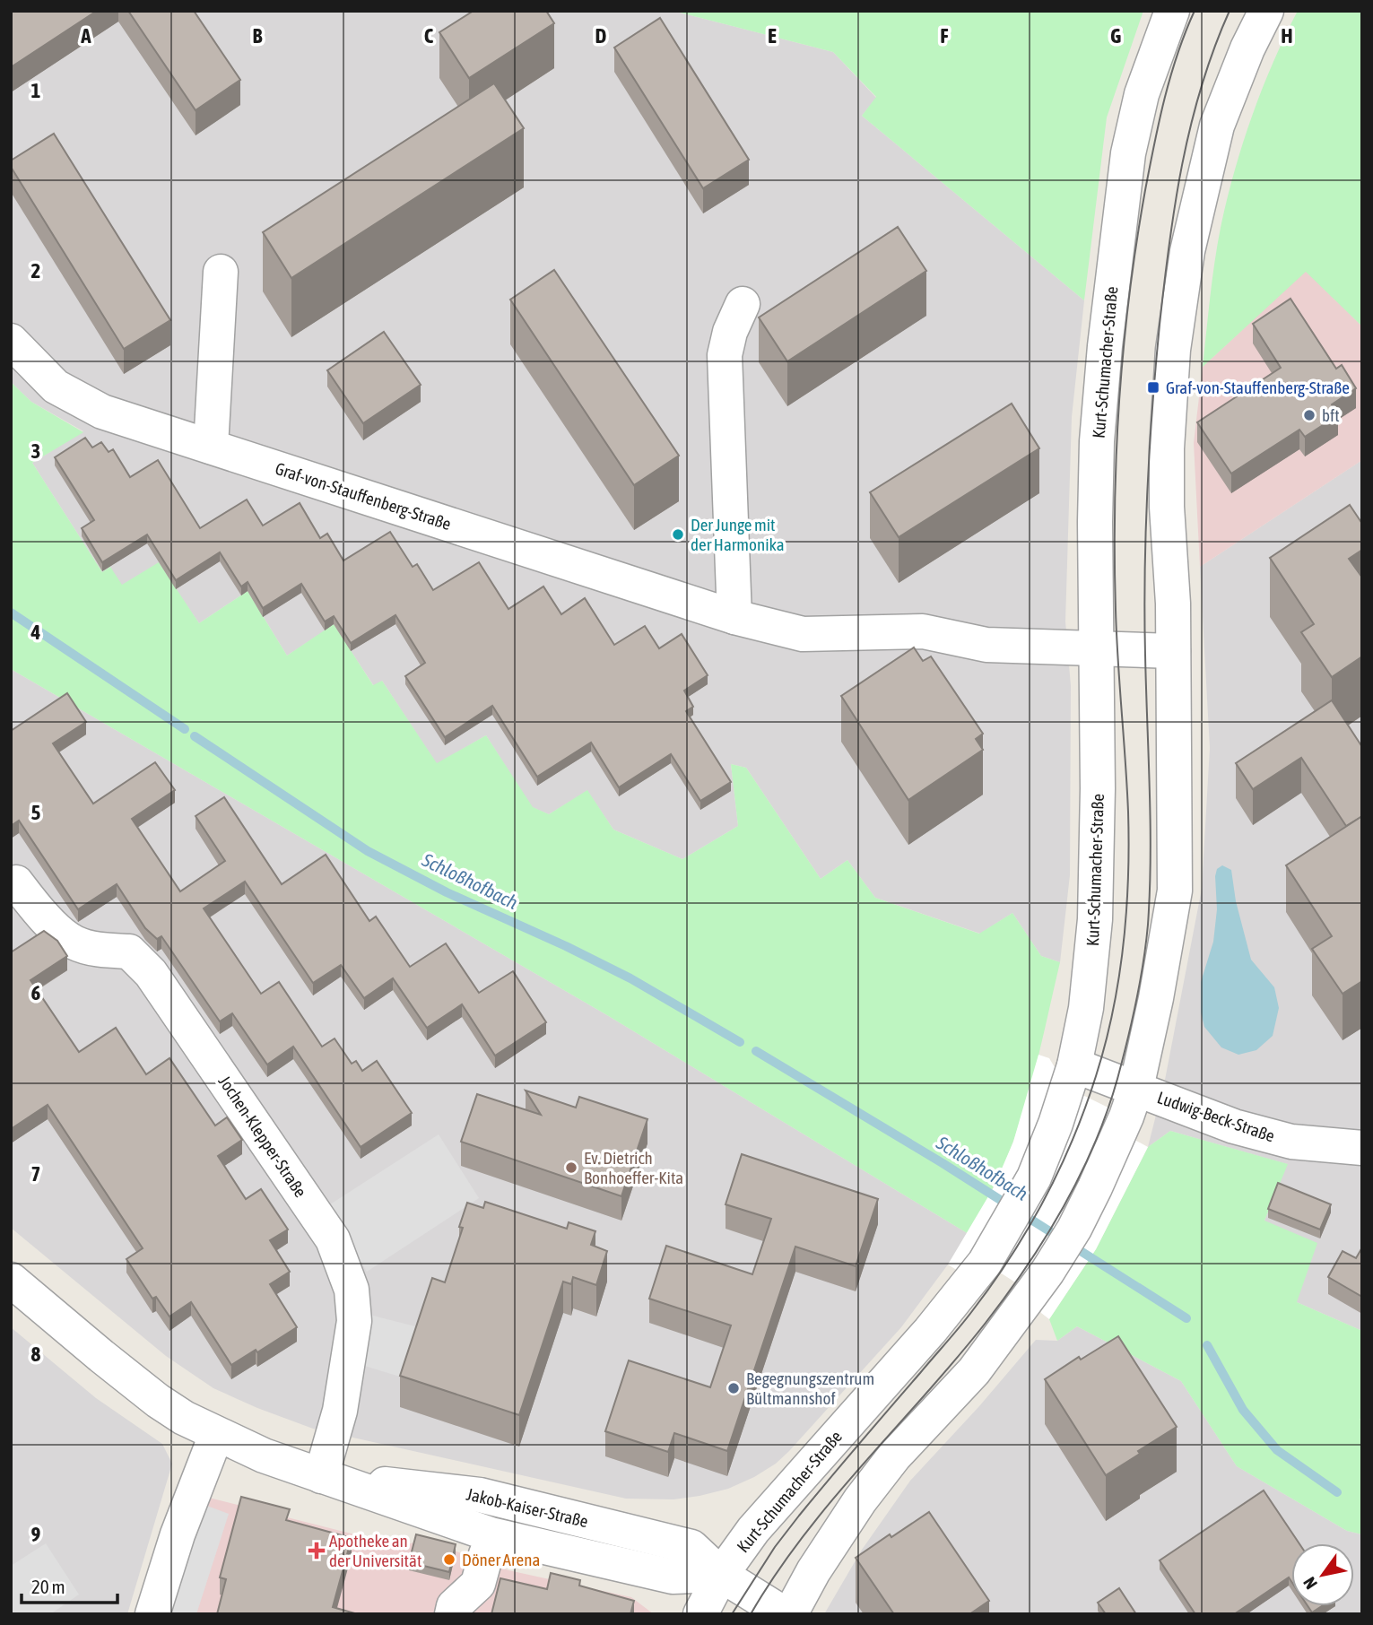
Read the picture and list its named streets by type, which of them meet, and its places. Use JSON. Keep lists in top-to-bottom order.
{
  "streets": {
    "street": [
      "Kurt-Schumacher-Straße",
      "Graf-von-Stauffenberg-Straße",
      "Ludwig-Beck-Straße",
      "Jochen-Klepper-Straße",
      "Jakob-Kaiser-Straße"
    ]
  },
  "crossings": [
    ["Kurt-Schumacher-Straße", "Graf-von-Stauffenberg-Straße"],
    ["Kurt-Schumacher-Straße", "Ludwig-Beck-Straße"],
    ["Kurt-Schumacher-Straße", "Jakob-Kaiser-Straße"],
    ["Jochen-Klepper-Straße", "Jakob-Kaiser-Straße"]
  ],
  "water": ["Schloßhofbach"],
  "places": {
    "transit": ["Graf-von-Stauffenberg-Straße"],
    "other": [
      "bft",
      "Der Junge mit der Harmonika",
      "Ev. Dietrich Bonhoeffer-Kita",
      "Begegnungszentrum Bültmannshof",
      "Döner Arena"
    ],
    "health": ["Apotheke an der Universität"]
  },
  "scale_bar": "20 m",
  "north": "bottom left",
  "grid": {
    "columns": [
      "A",
      "B",
      "C",
      "D",
      "E",
      "F",
      "G",
      "H"
    ],
    "rows": [
      "1",
      "2",
      "3",
      "4",
      "5",
      "6",
      "7",
      "8",
      "9"
    ]
  }
}
